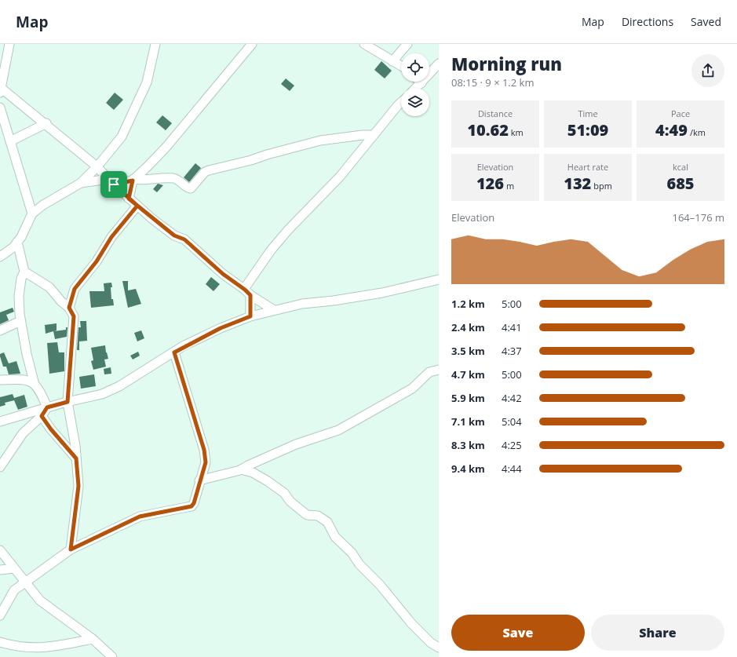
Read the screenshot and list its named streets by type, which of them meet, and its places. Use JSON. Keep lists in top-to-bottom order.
{
  "page": {
    "header": "Map",
    "nav": ["Map", "Directions", "Saved"],
    "heading": ["Morning run", "08:15 · 9 × 1.2 km"],
    "stats": [
      ["Distance", "10.62 km"],
      ["Time", "51:09"],
      ["Pace", "4:49 /km"],
      ["Elevation", "126 m"],
      ["Heart rate", "132 bpm"],
      ["kcal", "685"]
    ],
    "chart": ["Elevation", "164–176 m"],
    "list": [
      {
        "name": "1.2 km",
        "note": "5:00"
      },
      {
        "name": "2.4 km",
        "note": "4:41"
      },
      {
        "name": "3.5 km",
        "note": "4:37"
      },
      {
        "name": "4.7 km",
        "note": "5:00"
      },
      {
        "name": "5.9 km",
        "note": "4:42"
      },
      {
        "name": "7.1 km",
        "note": "5:04"
      },
      {
        "name": "8.3 km",
        "note": "4:25"
      },
      {
        "name": "9.4 km",
        "note": "4:44"
      }
    ],
    "buttons": ["Save", "Share"]
  }
}
